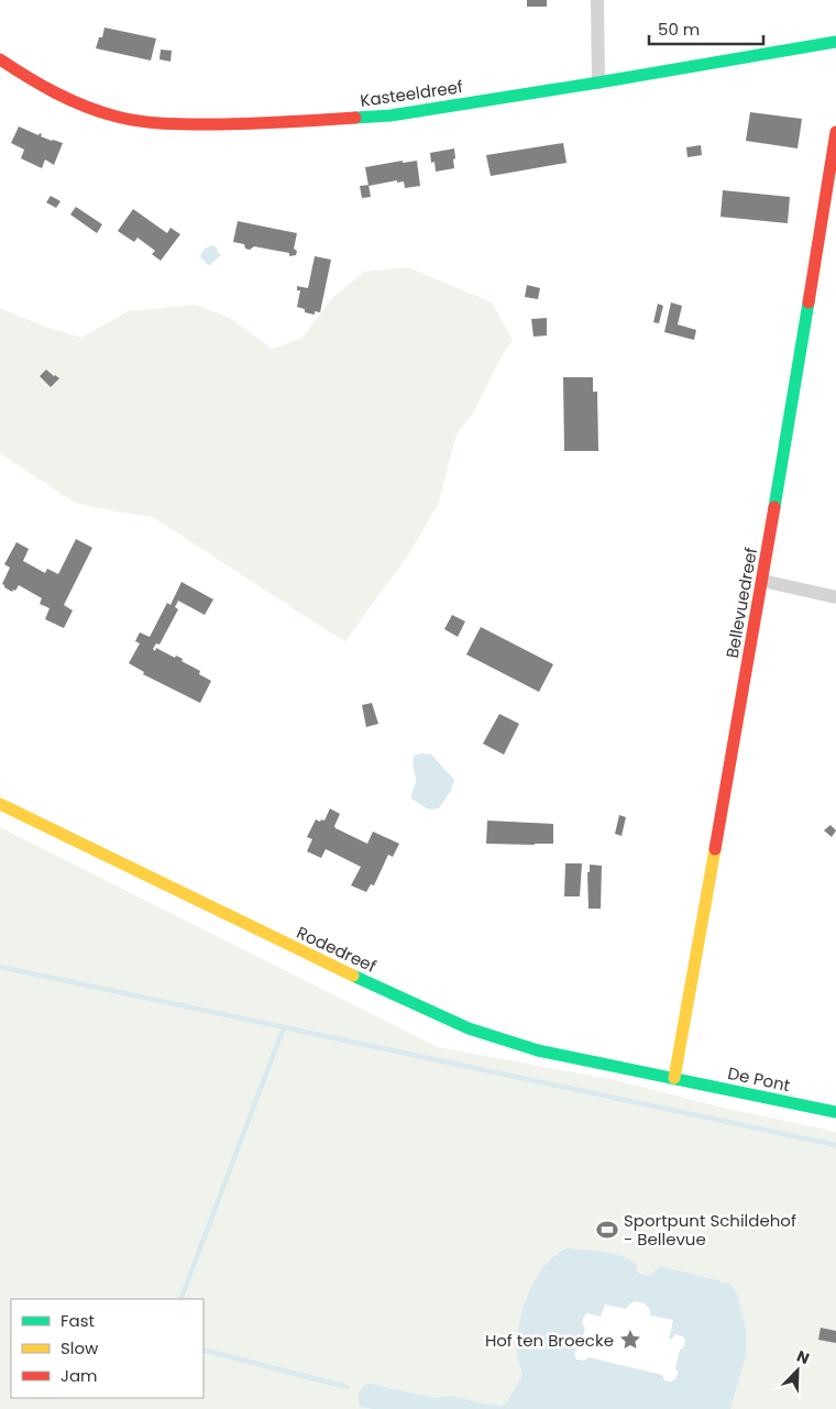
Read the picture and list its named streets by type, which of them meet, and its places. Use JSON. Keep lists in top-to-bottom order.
{
  "streets": {
    "street": [
      "Kasteeldreef",
      "Bellevuedreef",
      "Rodedreef",
      "De Pont"
    ]
  },
  "crossings": [
    ["Bellevuedreef", "Rodedreef"],
    ["Bellevuedreef", "De Pont"],
    ["Rodedreef", "De Pont"]
  ],
  "places": {
    "sports": ["Sportpunt Schildehof - Bellevue"],
    "place": ["Hof ten Broecke"]
  },
  "legend": ["Fast", "Slow", "Jam"],
  "scale_bar": "50 m",
  "north": "top right"
}
